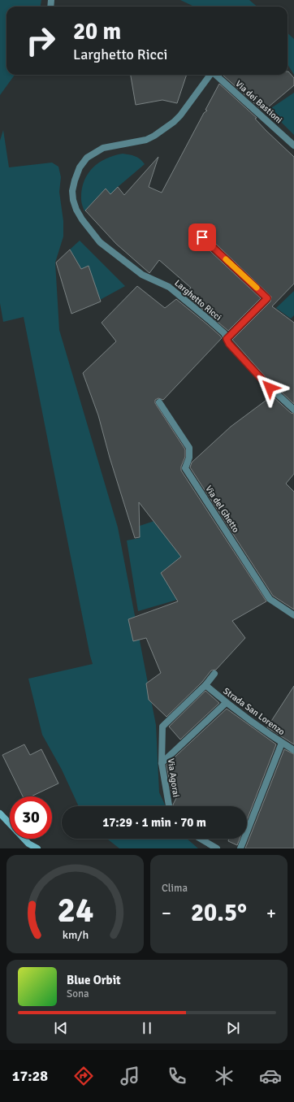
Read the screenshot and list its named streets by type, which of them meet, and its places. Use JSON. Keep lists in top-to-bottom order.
{
  "streets": {
    "street": [
      "Via dei Bastioni",
      "Larghetto Ricci",
      "Via del Ghetto",
      "Strada San Lorenzo",
      "Via Agorai"
    ]
  },
  "crossings": [
    ["Strada San Lorenzo", "Via Agorai"]
  ],
  "page": {
    "turn": ["20 m", "Larghetto Ricci"],
    "limit": "30",
    "trip": "17:29 · 1 min · 70 m",
    "tile": "Clima",
    "heat": ["−", "20.5°", "+"],
    "song": ["Blue Orbit", "Sona"],
    "tabs": "17:28",
    "gauge": ["24", "km/h"]
  }
}
